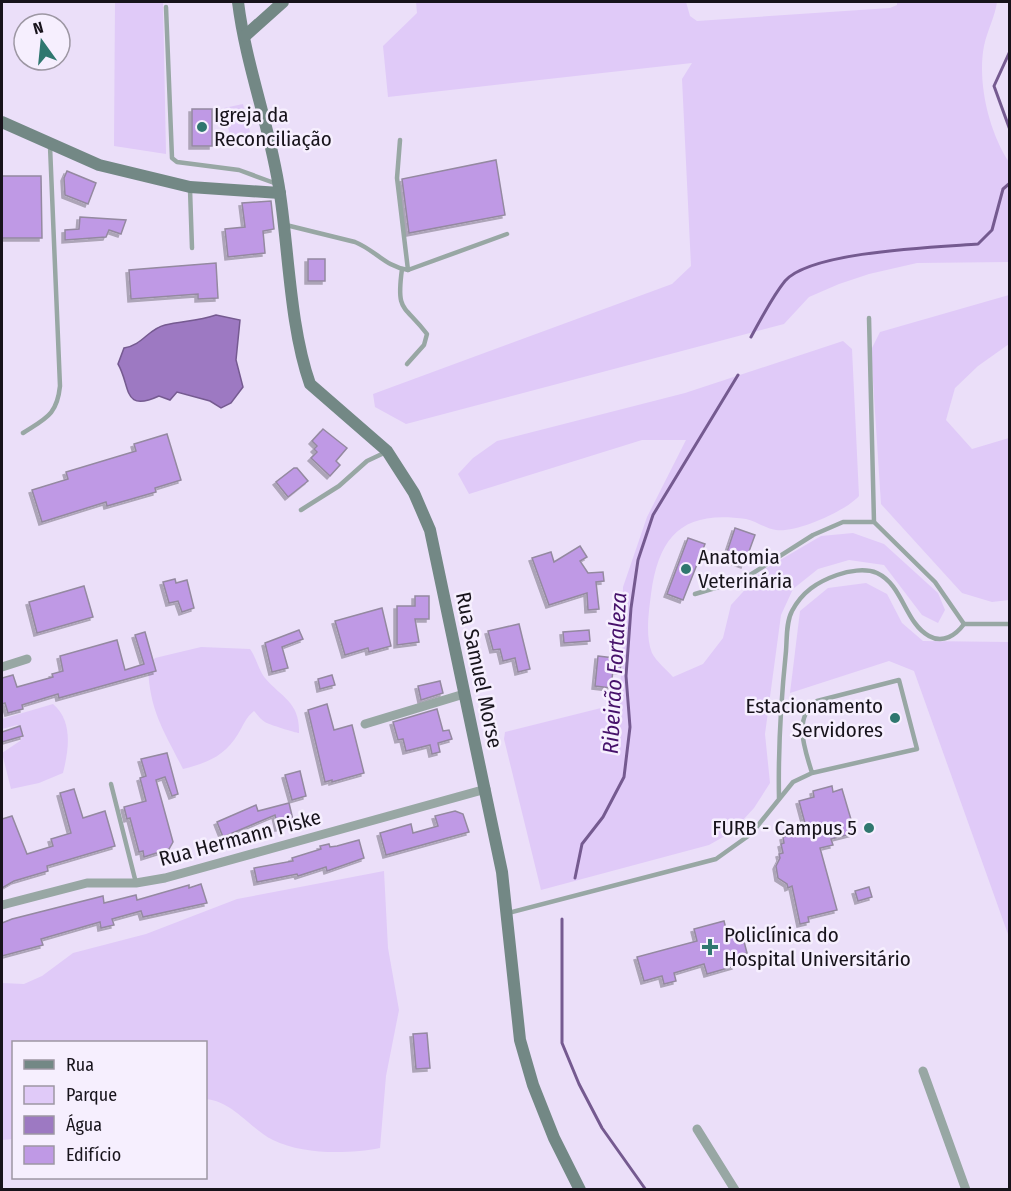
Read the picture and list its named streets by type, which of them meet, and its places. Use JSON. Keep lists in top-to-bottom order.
{
  "streets": {
    "street": ["Rua Samuel Morse", "Rua Hermann Piske"]
  },
  "crossings": [
    ["Rua Samuel Morse", "Rua Hermann Piske"]
  ],
  "water": ["Ribeirão Fortaleza"],
  "places": {
    "other": [
      "Igreja da Reconciliação",
      "Anatomia Veterinária",
      "Estacionamento Servidores",
      "FURB - Campus 5"
    ],
    "health": ["Policlínica do Hospital Universitário"]
  },
  "legend": [
    "Rua",
    "Parque",
    "Água",
    "Edifício"
  ],
  "north": "top"
}
